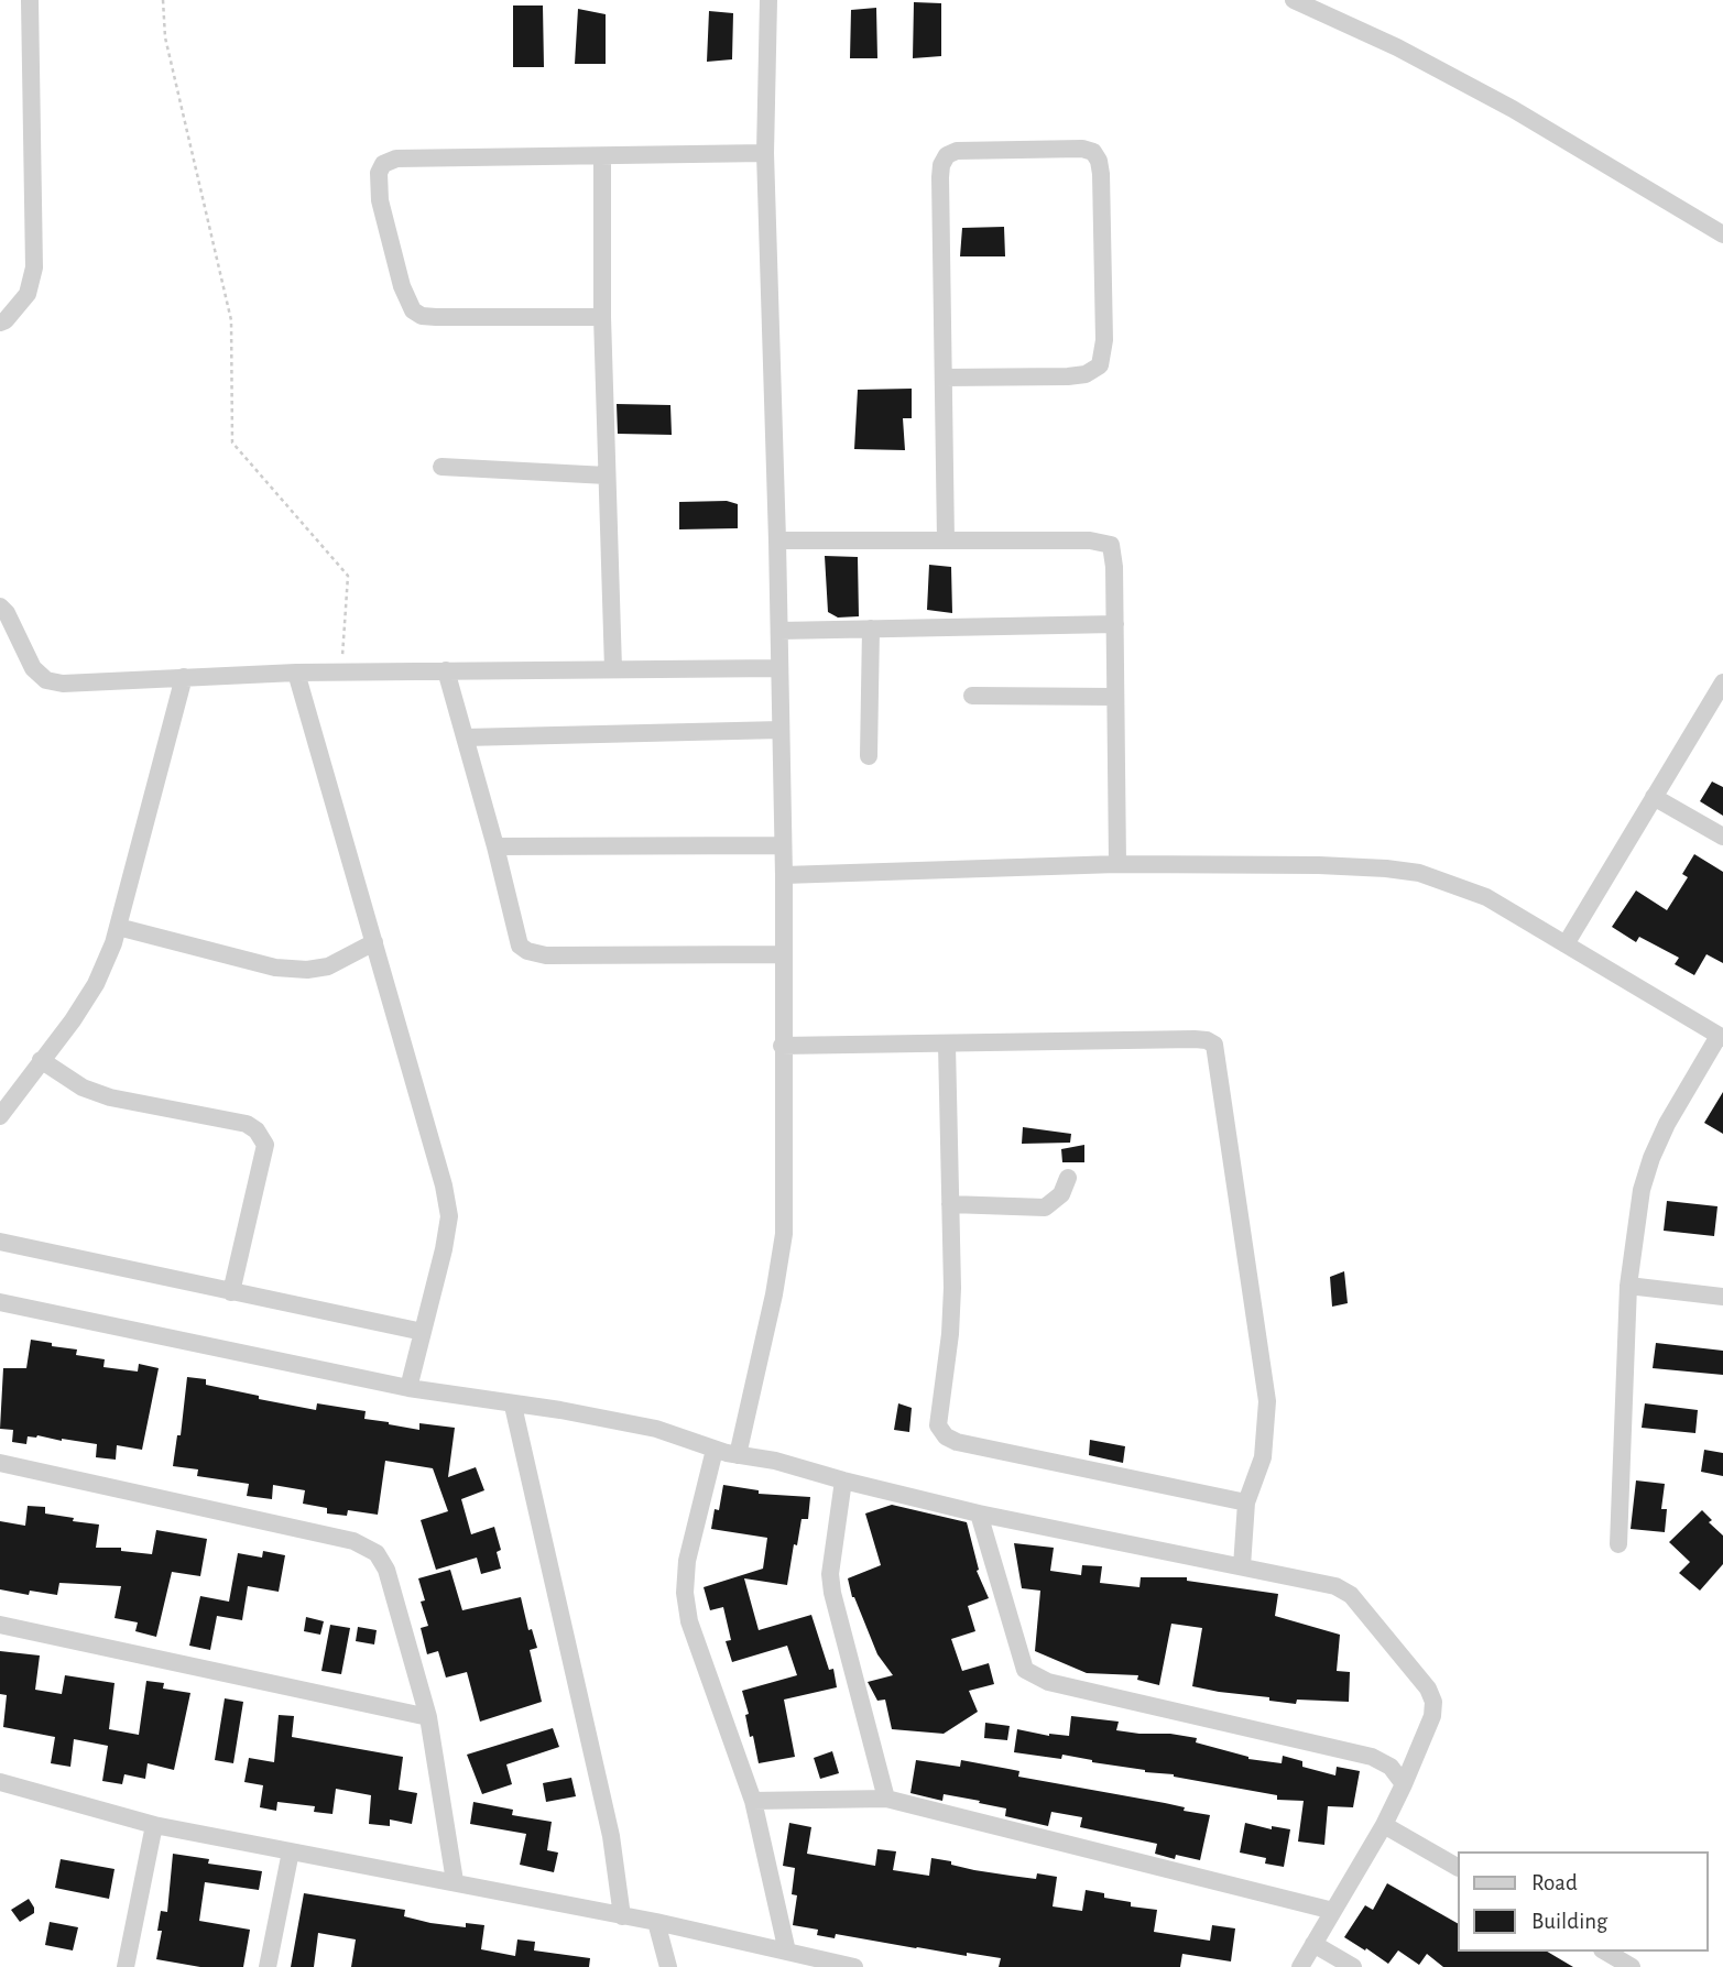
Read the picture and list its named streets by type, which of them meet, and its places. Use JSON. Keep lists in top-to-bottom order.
{
  "legend": ["Road", "Building"]
}
